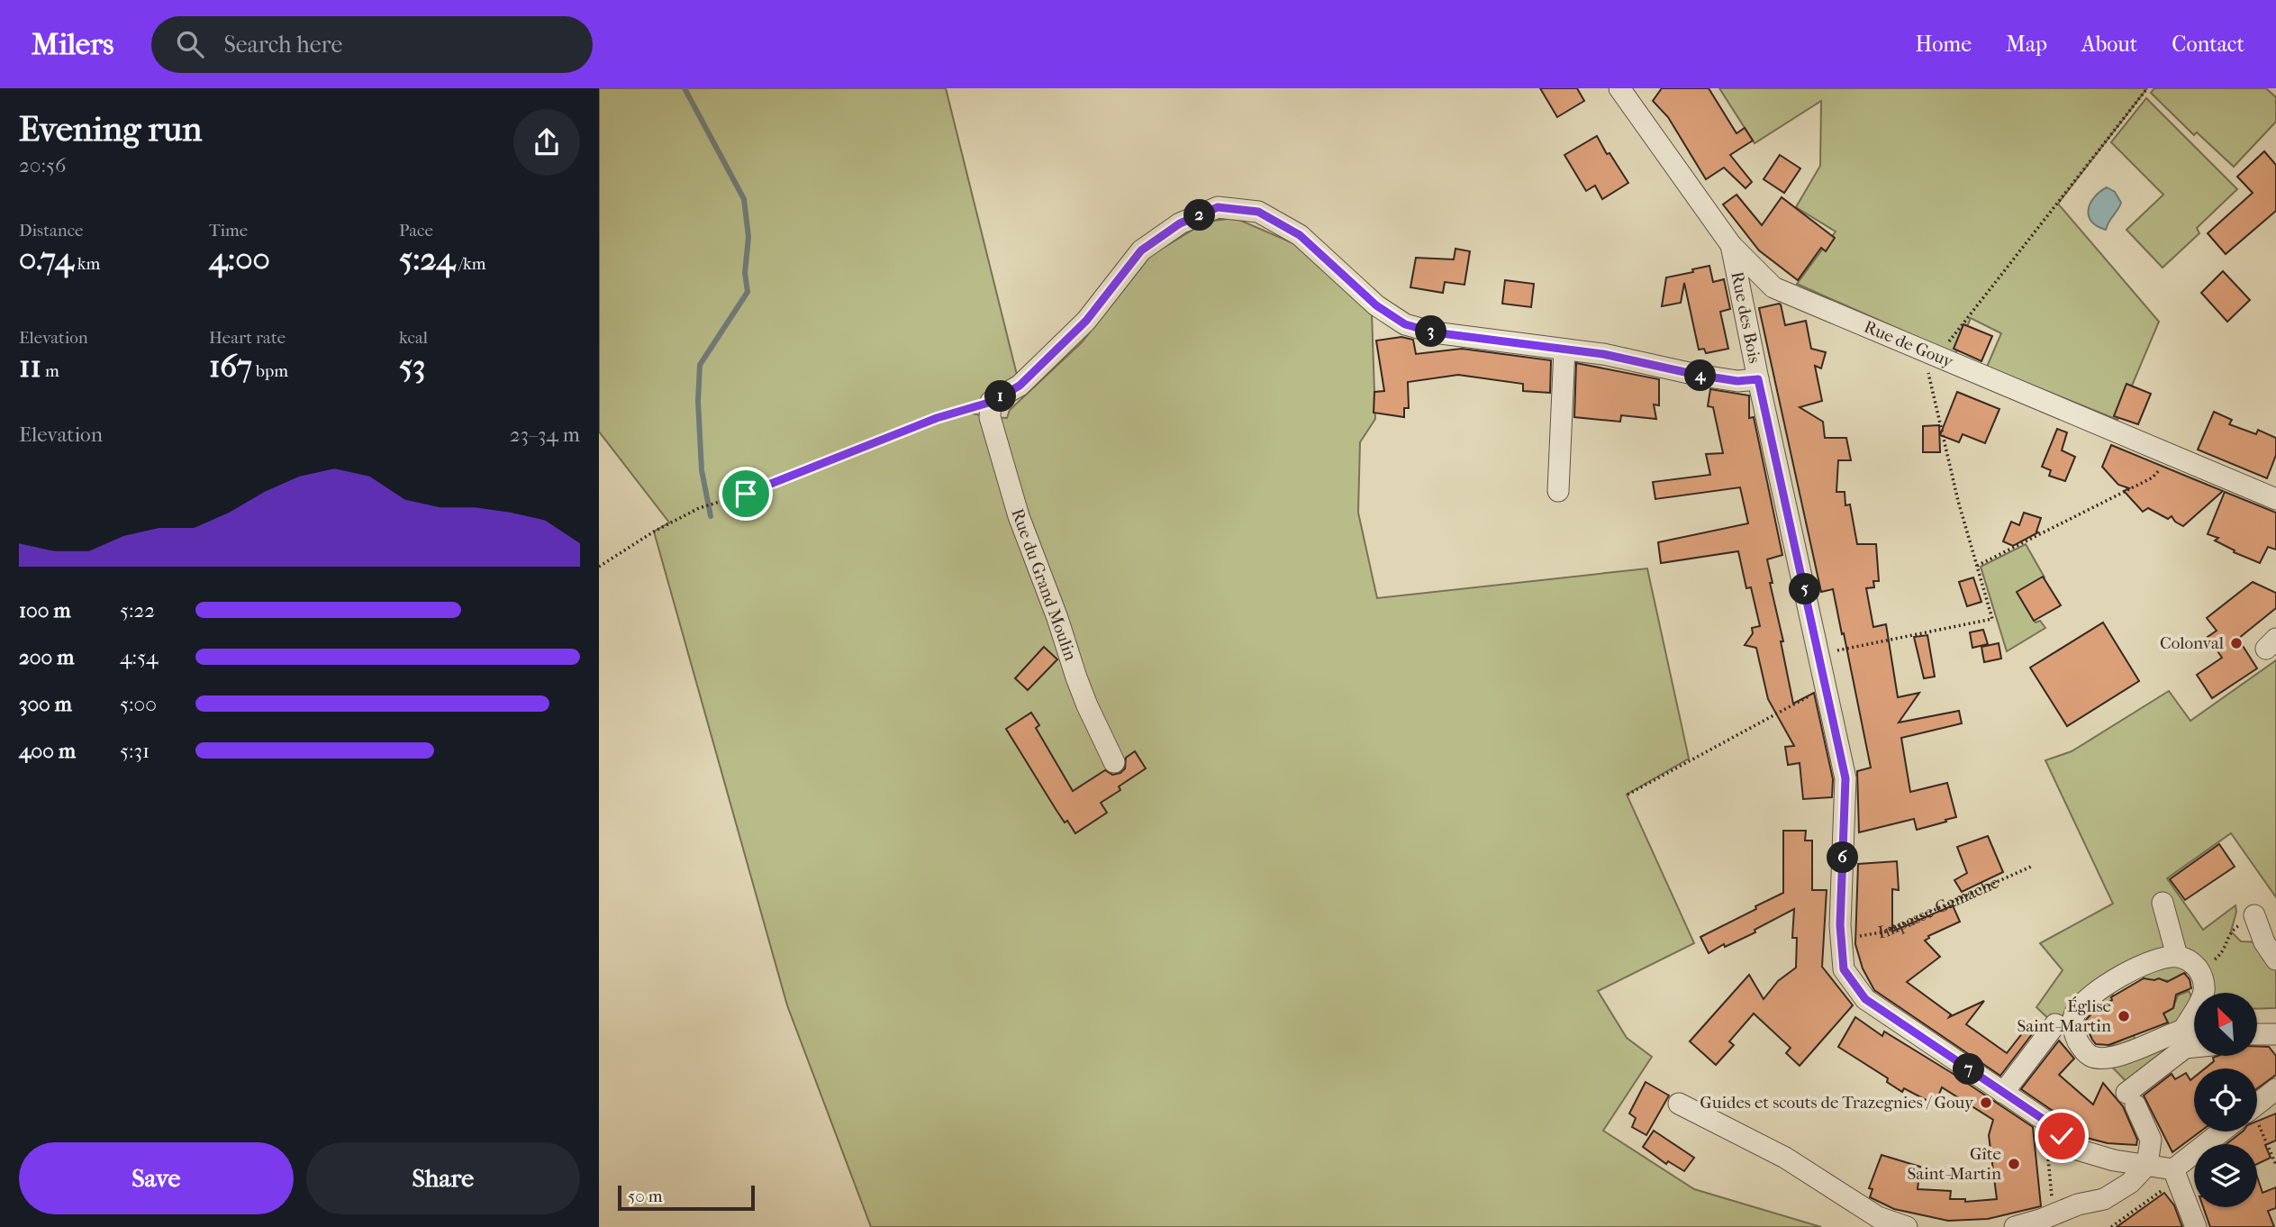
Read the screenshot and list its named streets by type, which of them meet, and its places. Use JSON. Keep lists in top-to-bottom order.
{
  "streets": {
    "street": ["Rue des Bois", "Rue de Gouy", "Rue du Grand Moulin"],
    "path": ["Impasse Gamache"]
  },
  "crossings": [
    ["Rue des Bois", "Rue de Gouy"],
    ["Rue des Bois", "Impasse Gamache"]
  ],
  "places": [
    "Colonval",
    "Église Saint-Martin",
    "Guides et scouts de Trazegnies / Gouy",
    "Gîte Saint-Martin"
  ],
  "scale_bar": "50 m",
  "north": "top left",
  "page": {
    "header": "Milers",
    "search": "Search here",
    "nav": [
      "Home",
      "Map",
      "About",
      "Contact"
    ],
    "heading": ["Evening run", "20:56"],
    "stats": [
      ["Distance", "0.74 km"],
      ["Time", "4:00"],
      ["Pace", "5:24 /km"],
      ["Elevation", "11 m"],
      ["Heart rate", "167 bpm"],
      ["kcal", "53"]
    ],
    "pins": [
      "2",
      "3",
      "4",
      "1",
      "5",
      "6",
      "7"
    ],
    "chart": ["Elevation", "23–34 m"],
    "list": [
      {
        "name": "100 m",
        "note": "5:22"
      },
      {
        "name": "200 m",
        "note": "4:54"
      },
      {
        "name": "300 m",
        "note": "5:00"
      },
      {
        "name": "400 m",
        "note": "5:31"
      }
    ],
    "buttons": ["Save", "Share"],
    "scale": "50 m"
  }
}
